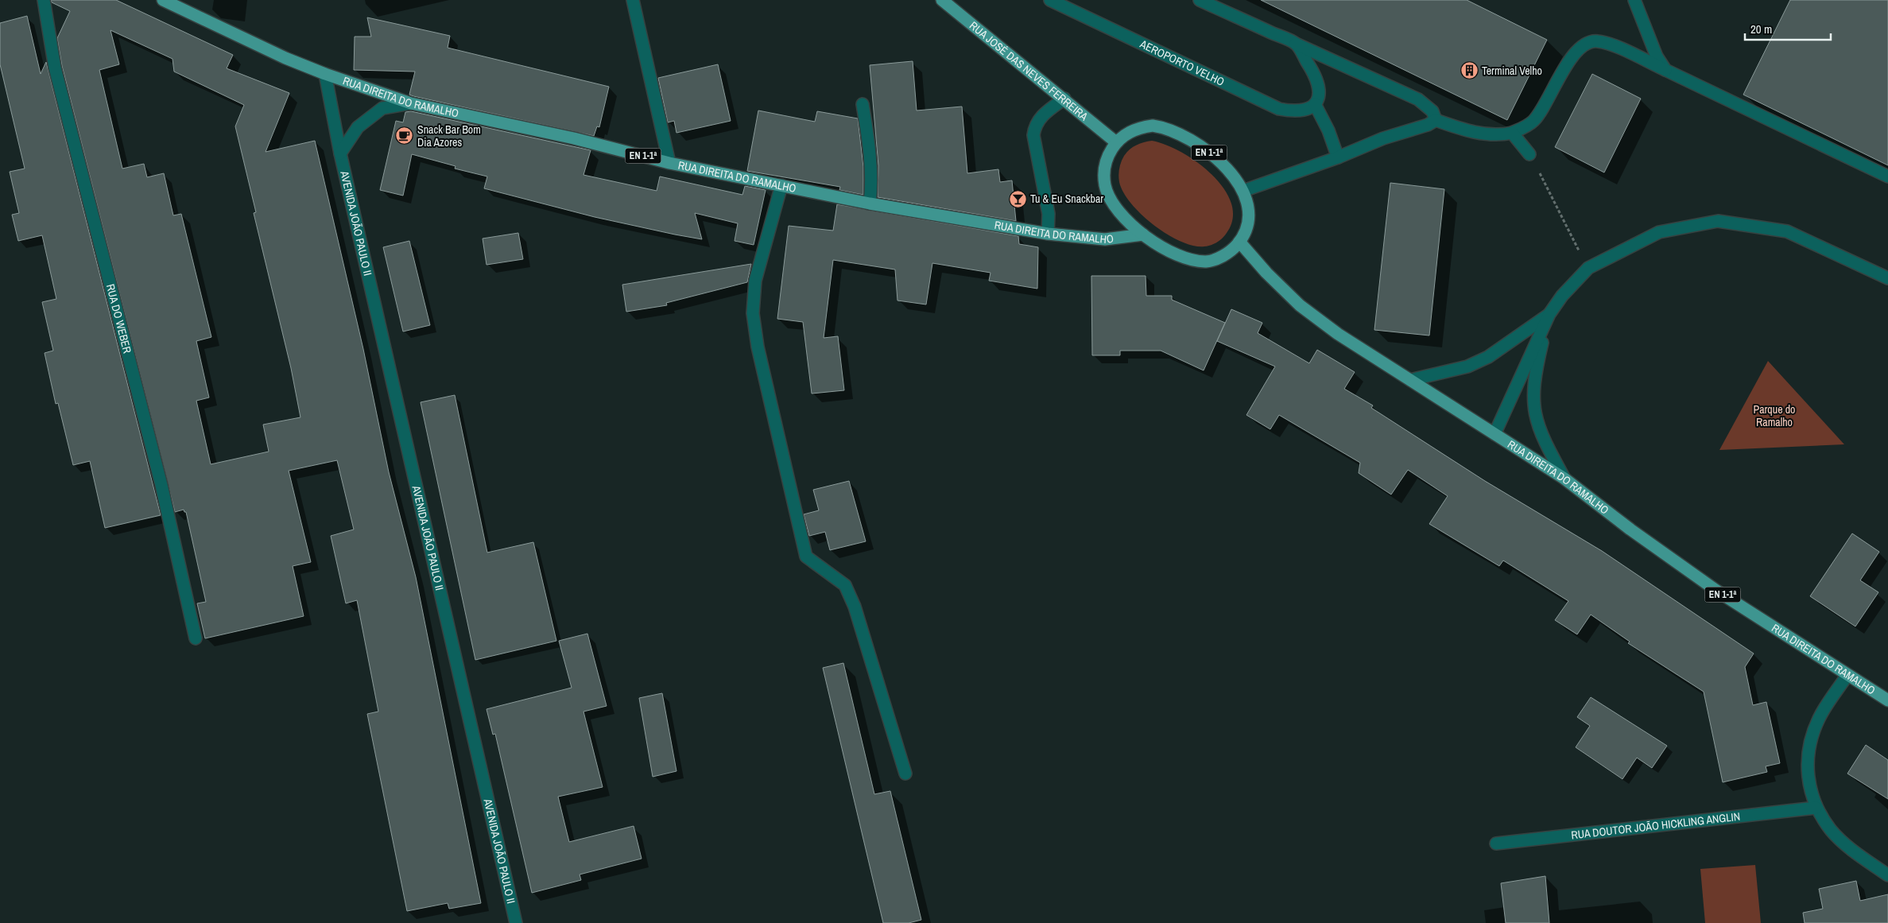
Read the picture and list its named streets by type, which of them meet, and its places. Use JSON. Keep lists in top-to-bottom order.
{
  "streets": {
    "main road": ["RUA JOSÉ DAS NEVES FERREIRA", "RUA DIREITA DO RAMALHO", "EN 1-1ª"],
    "street": [
      "AEROPORTO VELHO",
      "AVENIDA JOÃO PAULO II",
      "RUA DO WEBER",
      "RUA DOUTOR JOÃO HICKLING ANGLIN"
    ]
  },
  "crossings": [
    ["RUA JOSÉ DAS NEVES FERREIRA", "RUA DIREITA DO RAMALHO"],
    ["RUA JOSÉ DAS NEVES FERREIRA", "EN 1-1ª"],
    ["RUA DIREITA DO RAMALHO", "EN 1-1ª"],
    ["RUA DIREITA DO RAMALHO", "AVENIDA JOÃO PAULO II"]
  ],
  "parks": ["Parque do Ramalho"],
  "places": {
    "building": ["Terminal Velho"],
    "cafe": ["Snack Bar Bom Dia Azores"],
    "bar": ["Tu & Eu Snackbar"]
  },
  "scale_bar": "20 m"
}
